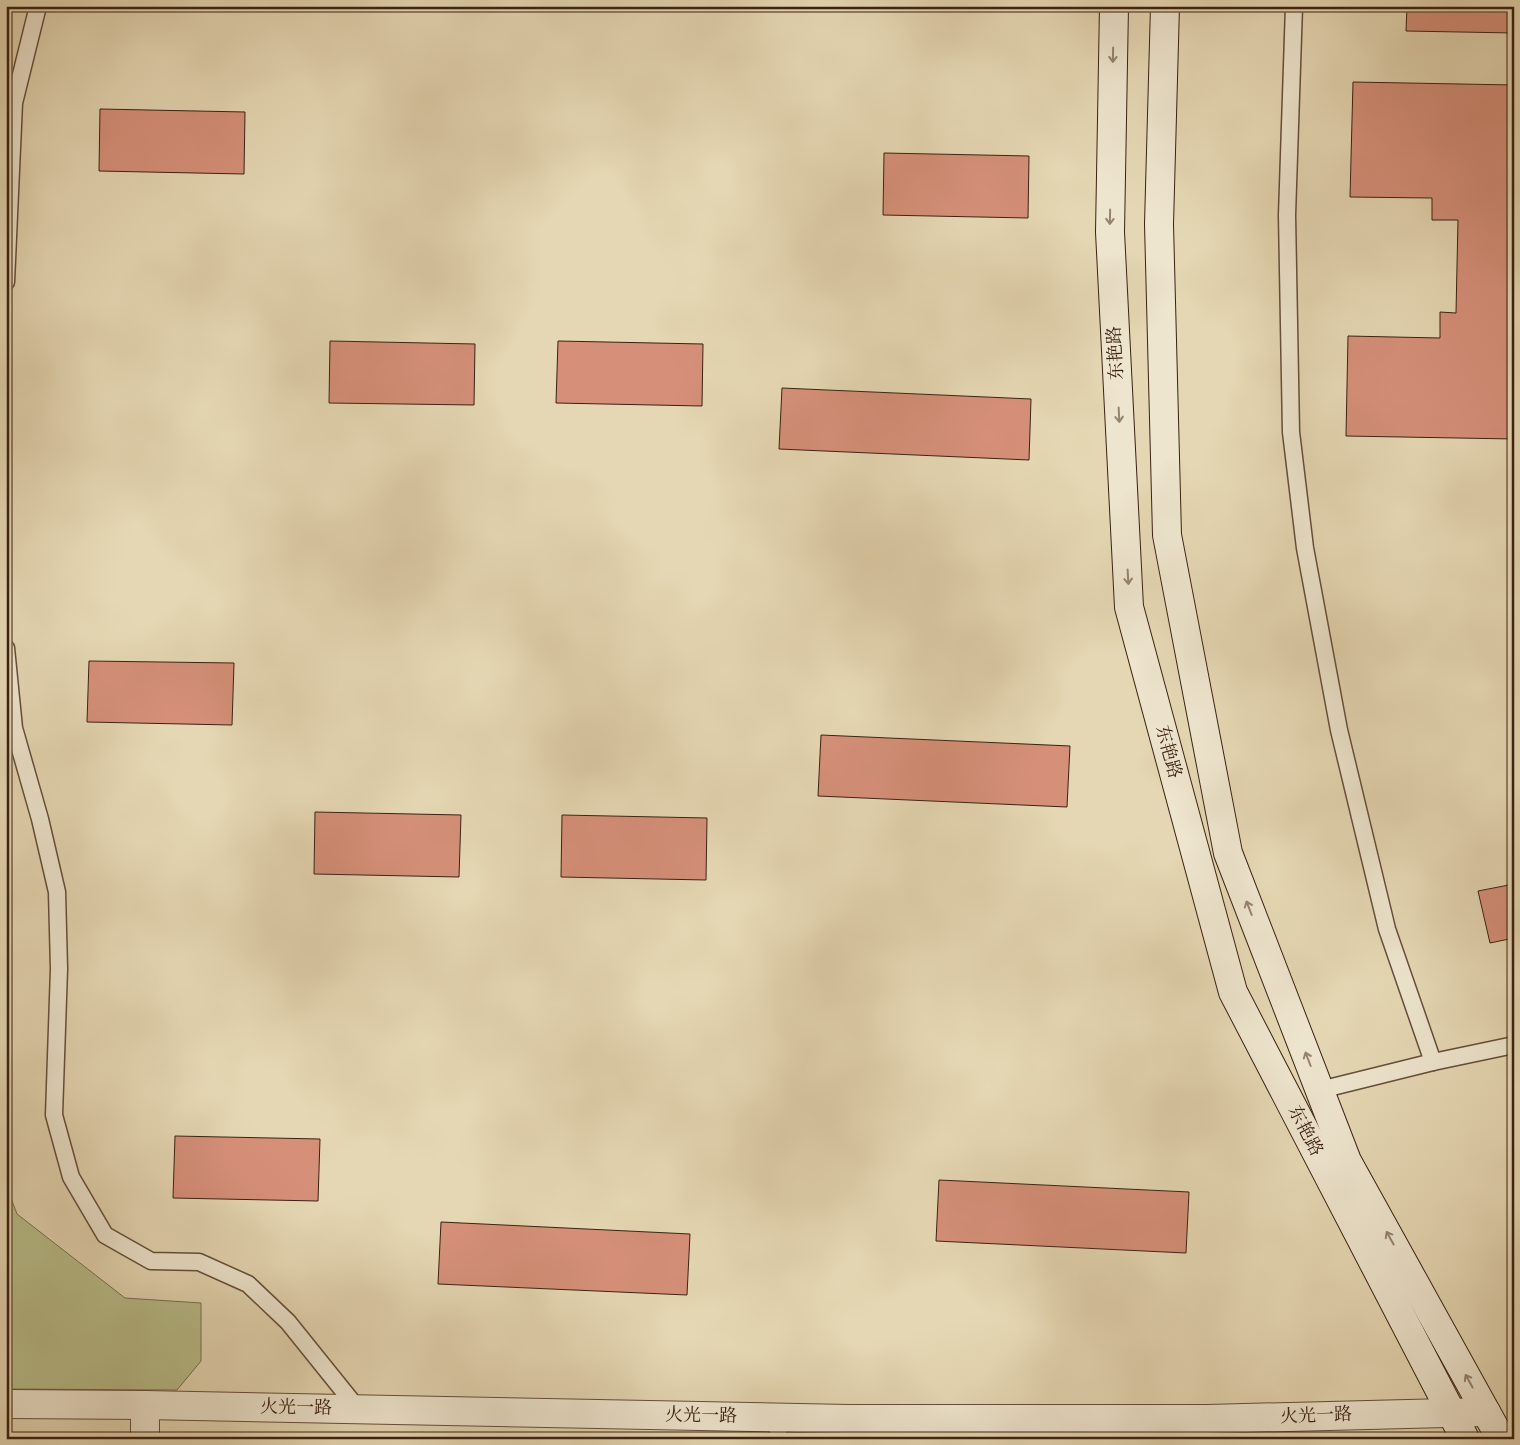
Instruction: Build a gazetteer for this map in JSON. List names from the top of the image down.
{
  "streets": {
    "main road": ["东艳路", "火光一路"]
  },
  "crossings": [
    ["东艳路", "火光一路"]
  ]
}
